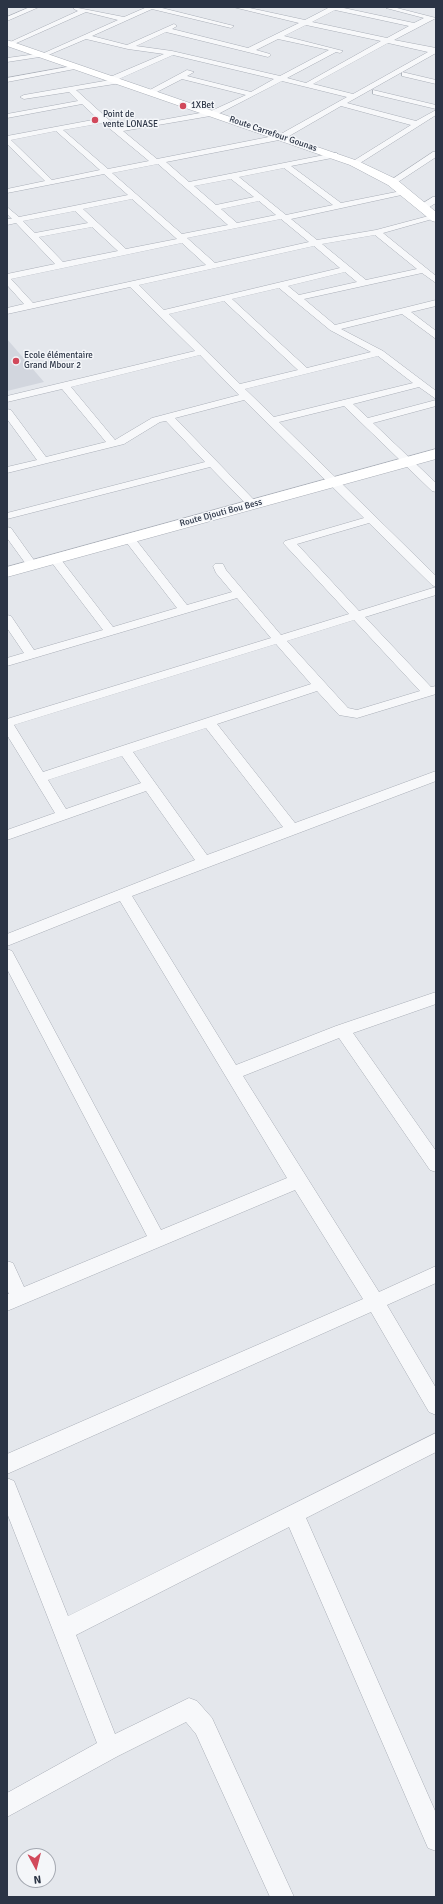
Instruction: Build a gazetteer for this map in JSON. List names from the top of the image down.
{
  "streets": {
    "main road": ["Route Carrefour Gounas", "Route Djouti Bou Bess"]
  },
  "places": ["1XBet", "Point de vente LONASE", "Ecole élémentaire Grand Mbour 2"],
  "north": "bottom"
}
